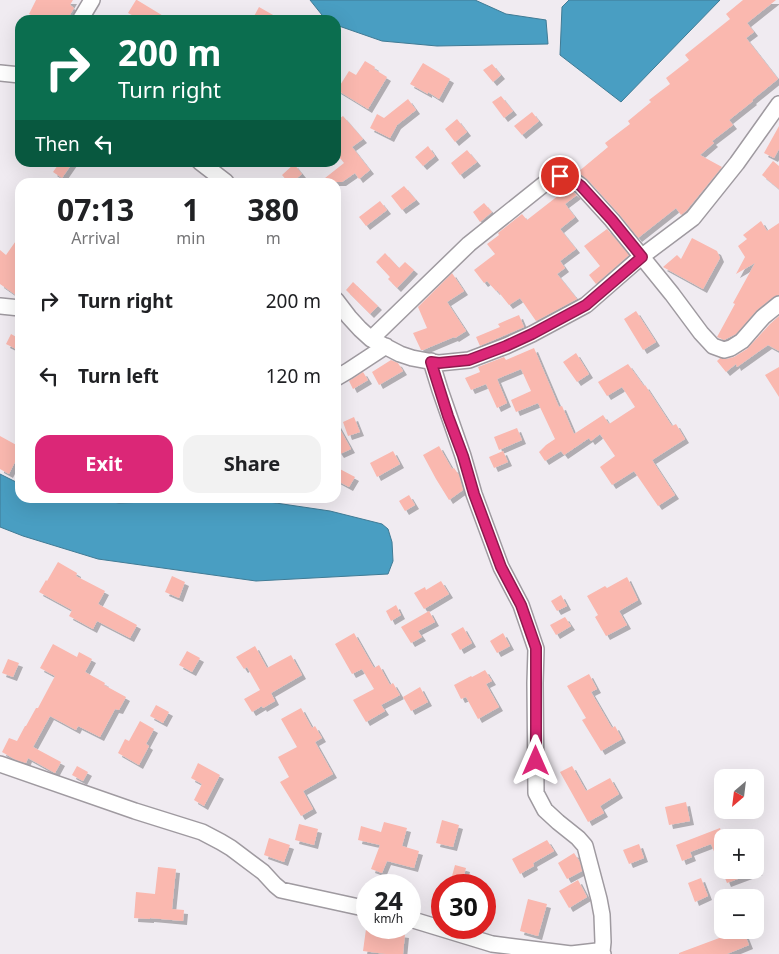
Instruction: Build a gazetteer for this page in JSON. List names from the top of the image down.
{
  "north": "bottom left",
  "page": {
    "turn": ["200 m", "Turn right"],
    "then": "Then",
    "eta": [
      "07:13",
      "Arrival",
      "1",
      "min",
      "380",
      "m"
    ],
    "list": [
      {
        "name": "Turn right",
        "value": "200 m"
      },
      {
        "name": "Turn left",
        "value": "120 m"
      }
    ],
    "buttons": ["Exit", "Share"],
    "map_buttons": ["+", "−"],
    "speed": "24 km/h",
    "limit": "30"
  }
}
